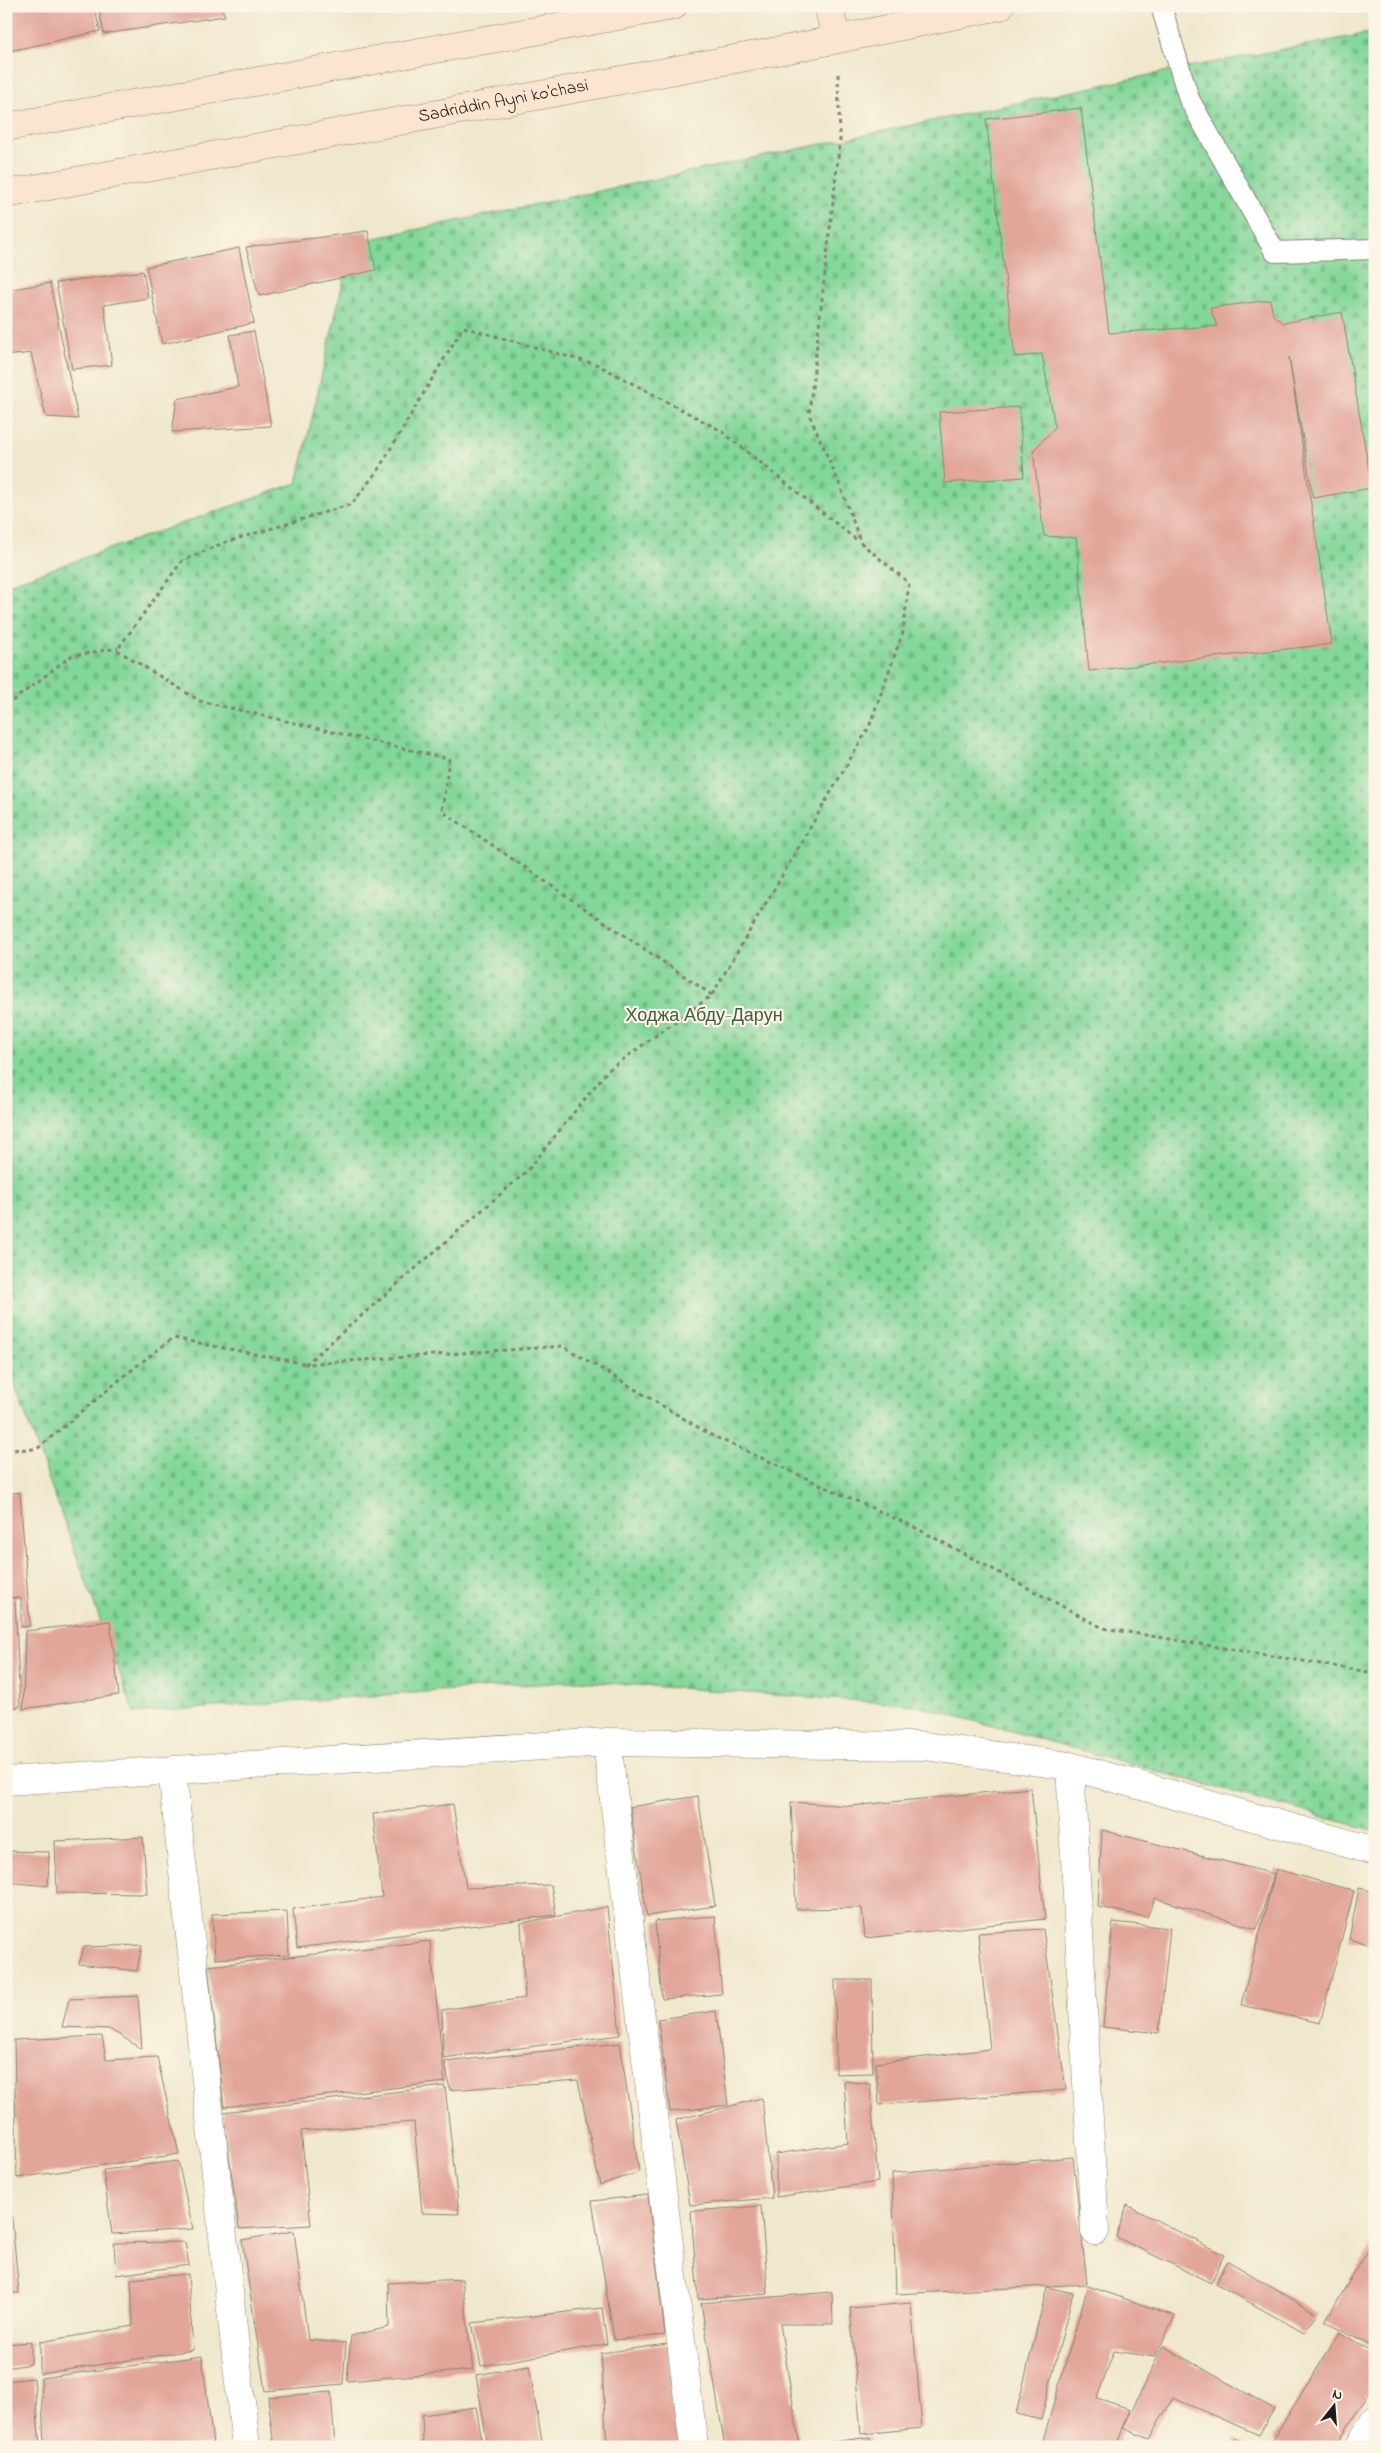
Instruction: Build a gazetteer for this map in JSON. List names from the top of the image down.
{
  "streets": {
    "main road": ["Sadriddin Ayni ko'chasi"]
  },
  "parks": ["Ходжа Абду-Дарун"],
  "north": "top"
}
